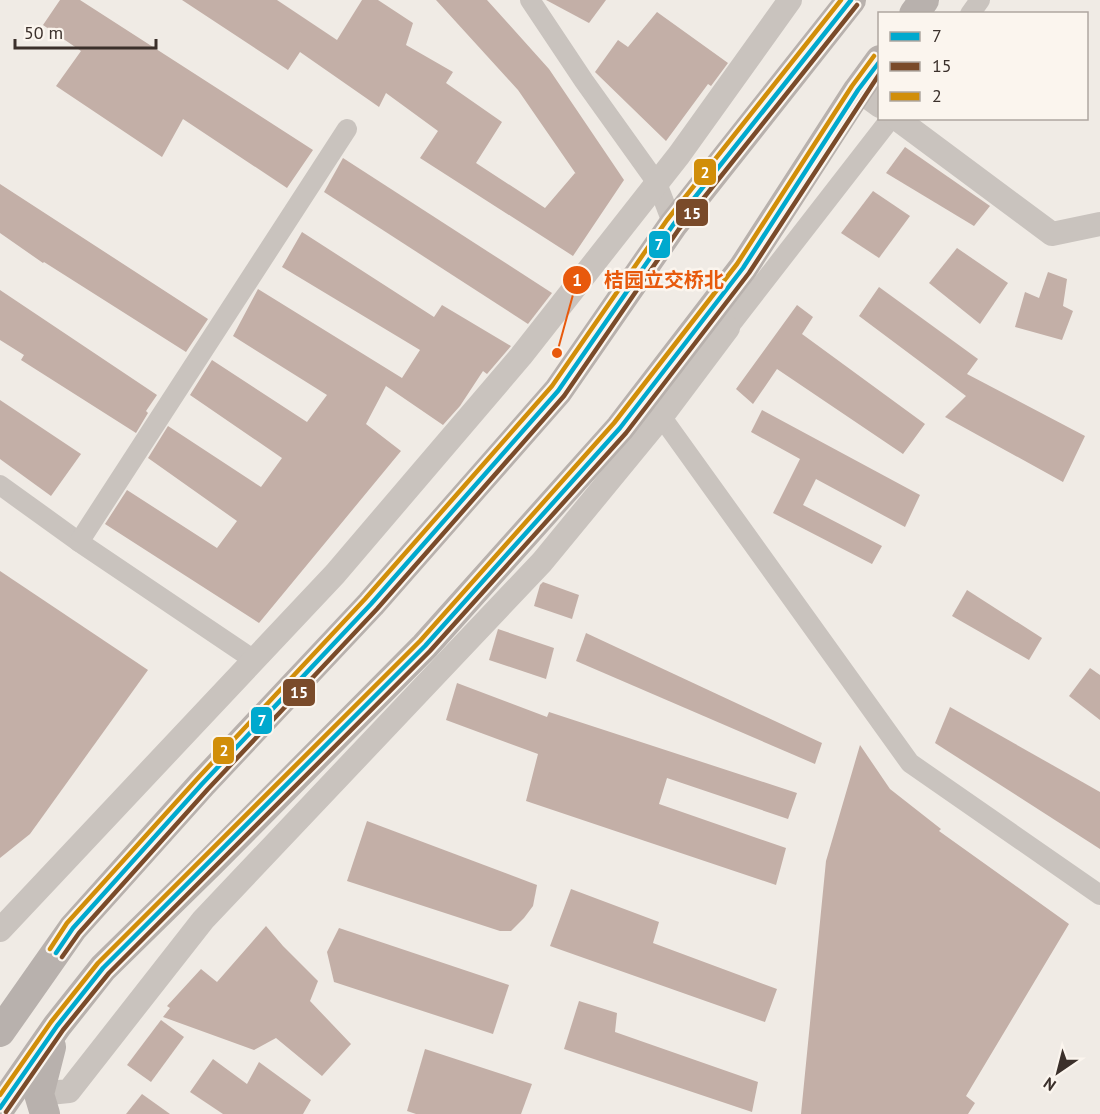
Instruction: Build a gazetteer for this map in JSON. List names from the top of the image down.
{
  "places": ["桔园立交桥北"],
  "lines": ["transit line 7", "transit line 2", "transit line 15"],
  "legend": ["7", "15", "2"],
  "scale_bar": "50 m",
  "north": "bottom left"
}
